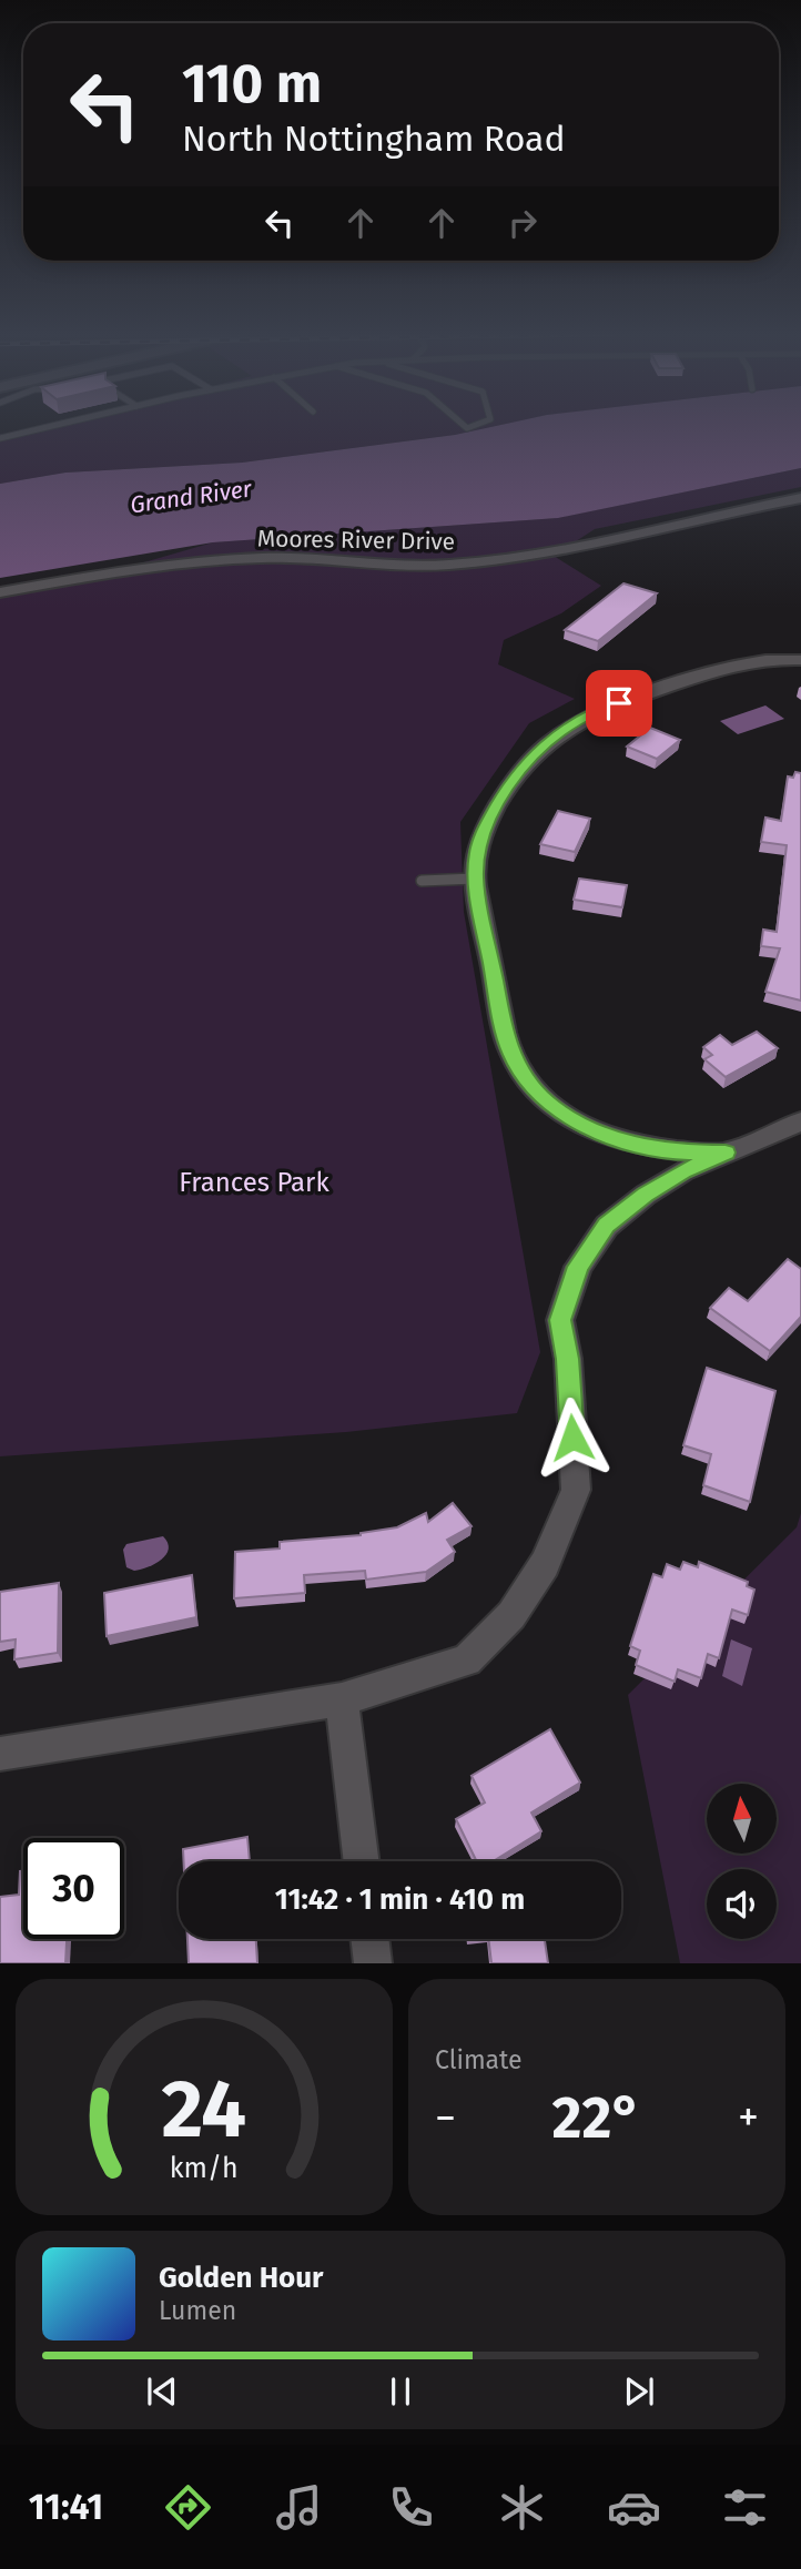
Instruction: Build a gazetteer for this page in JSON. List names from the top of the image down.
{
  "streets": {
    "street": ["Moores River Drive"]
  },
  "water": ["Grand River"],
  "parks": ["Frances Park"],
  "north": "top",
  "page": {
    "turn": ["110 m", "North Nottingham Road"],
    "limit": "30",
    "trip": "11:42 · 1 min · 410 m",
    "tile": "Climate",
    "heat": ["−", "22°", "+"],
    "song": ["Golden Hour", "Lumen"],
    "tabs": "11:41",
    "gauge": ["24", "km/h"]
  }
}
